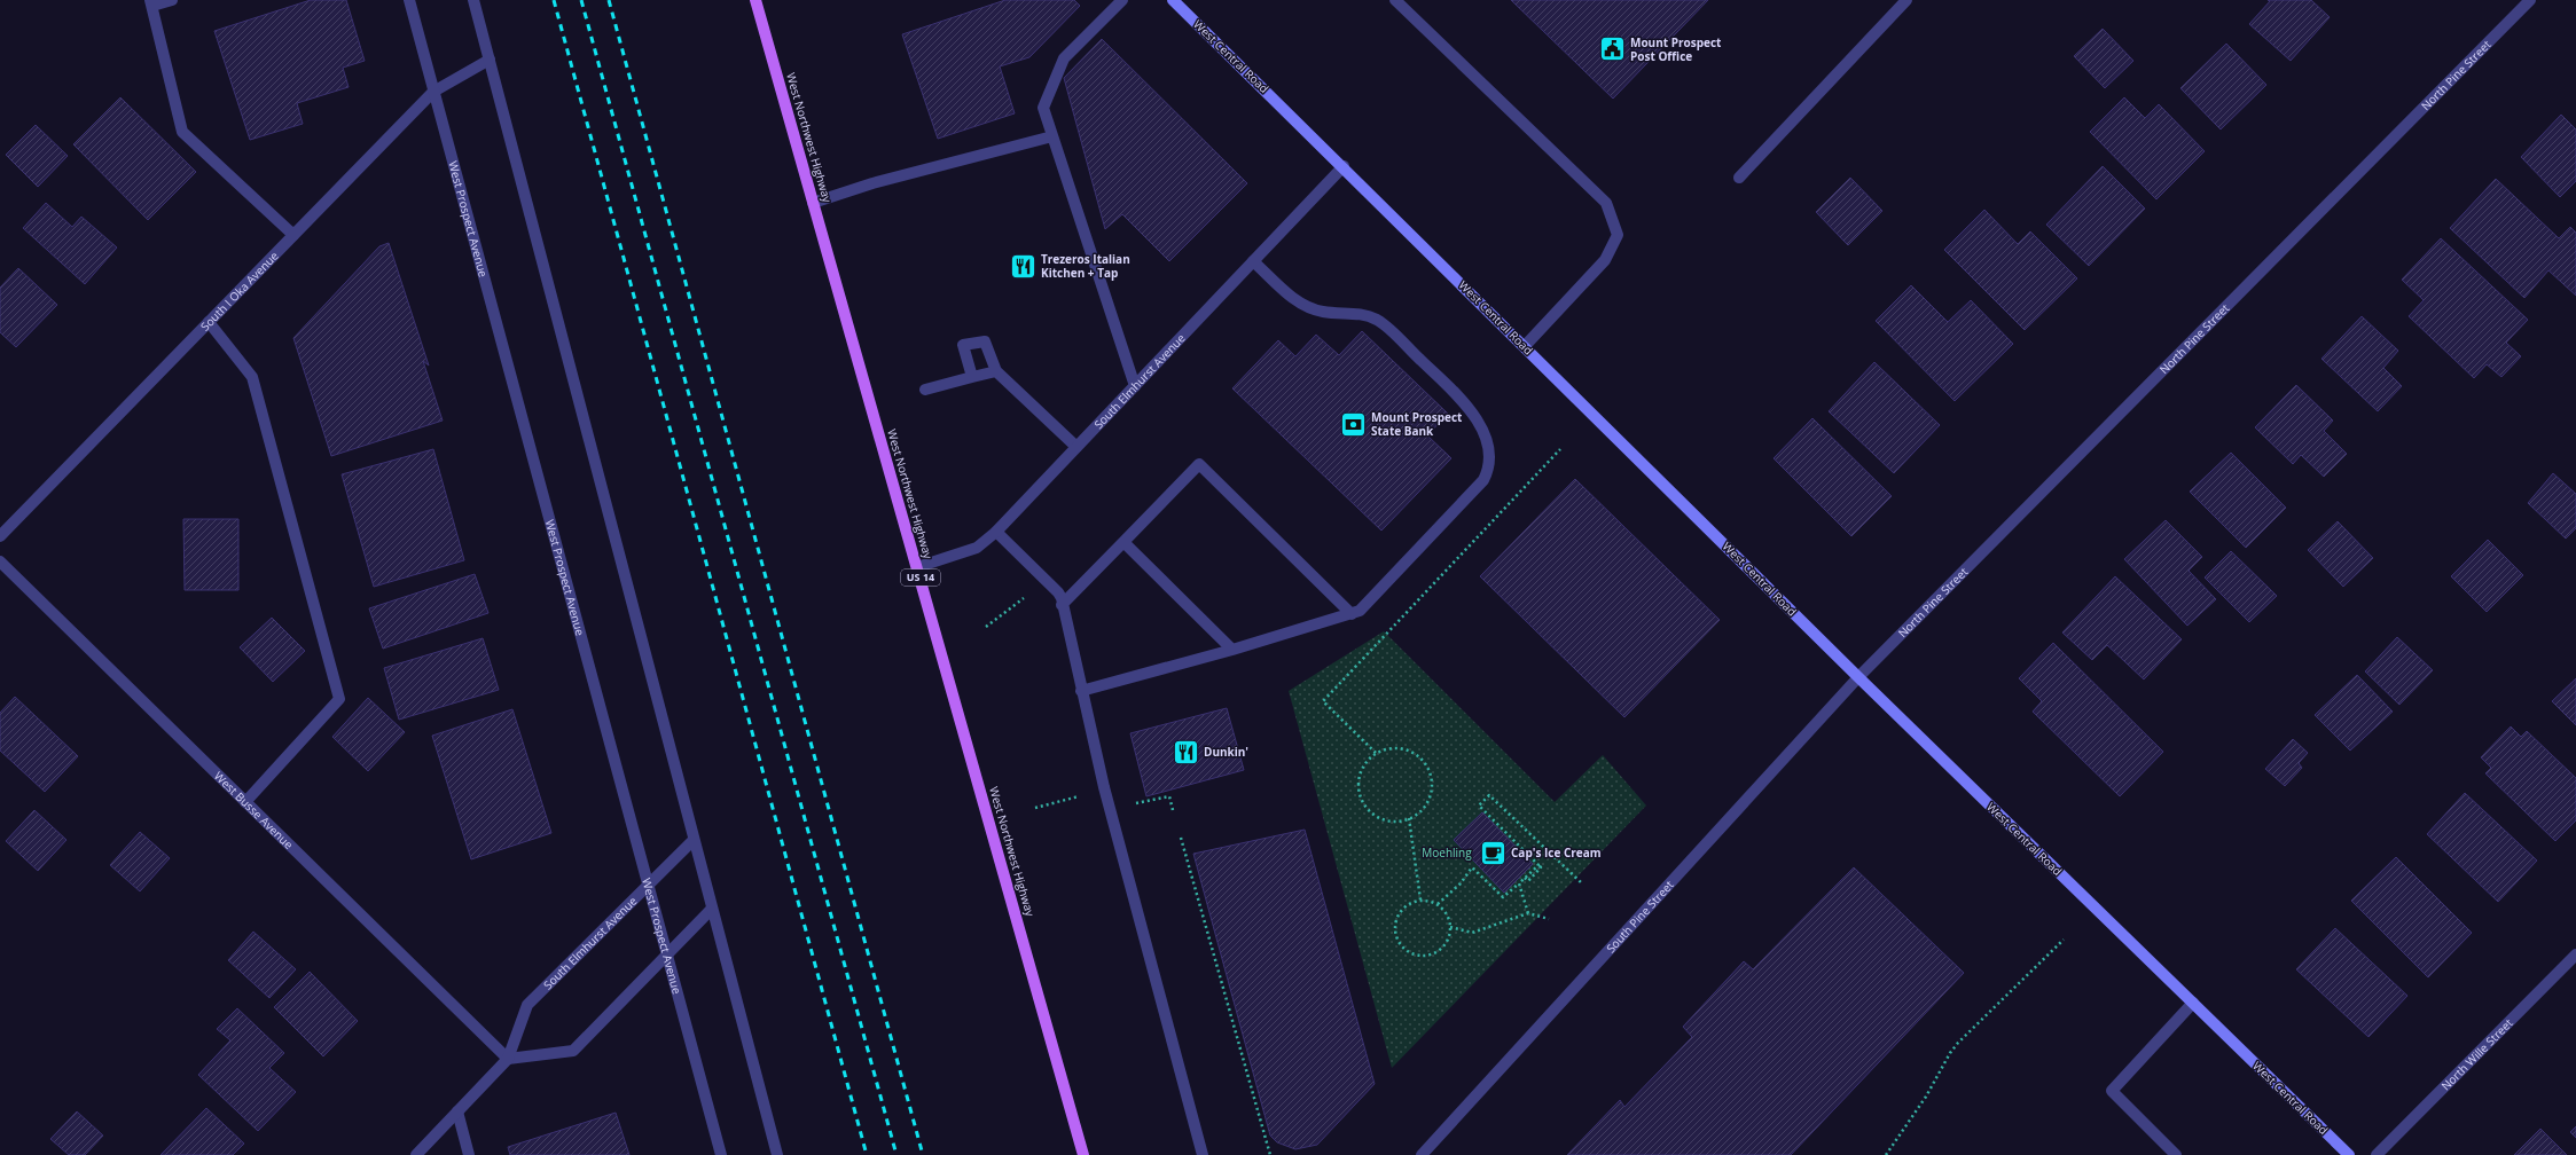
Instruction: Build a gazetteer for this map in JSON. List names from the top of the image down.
{
  "streets": {
    "main road": ["West Central Road", "West Northwest Highway", "US 14"],
    "street": [
      "North Pine Street",
      "West Prospect Avenue",
      "South I Oka Avenue",
      "South Elmhurst Avenue",
      "West Busse Avenue",
      "South Pine Street",
      "North Wille Street"
    ]
  },
  "crossings": [
    ["West Central Road", "North Pine Street"],
    ["West Central Road", "South Elmhurst Avenue"],
    ["West Central Road", "South Pine Street"],
    ["North Pine Street", "South Pine Street"],
    ["West Northwest Highway", "South Elmhurst Avenue"],
    ["West Prospect Avenue", "South I Oka Avenue"],
    ["West Prospect Avenue", "South Elmhurst Avenue"],
    ["South Elmhurst Avenue", "West Busse Avenue"]
  ],
  "parks": ["Moehling"],
  "places": {
    "public building": ["Mount Prospect Post Office"],
    "restaurant": ["Trezeros Italian Kitchen + Tap", "Dunkin'"],
    "bank": ["Mount Prospect State Bank"],
    "cafe": ["Cap's Ice Cream"]
  }
}
